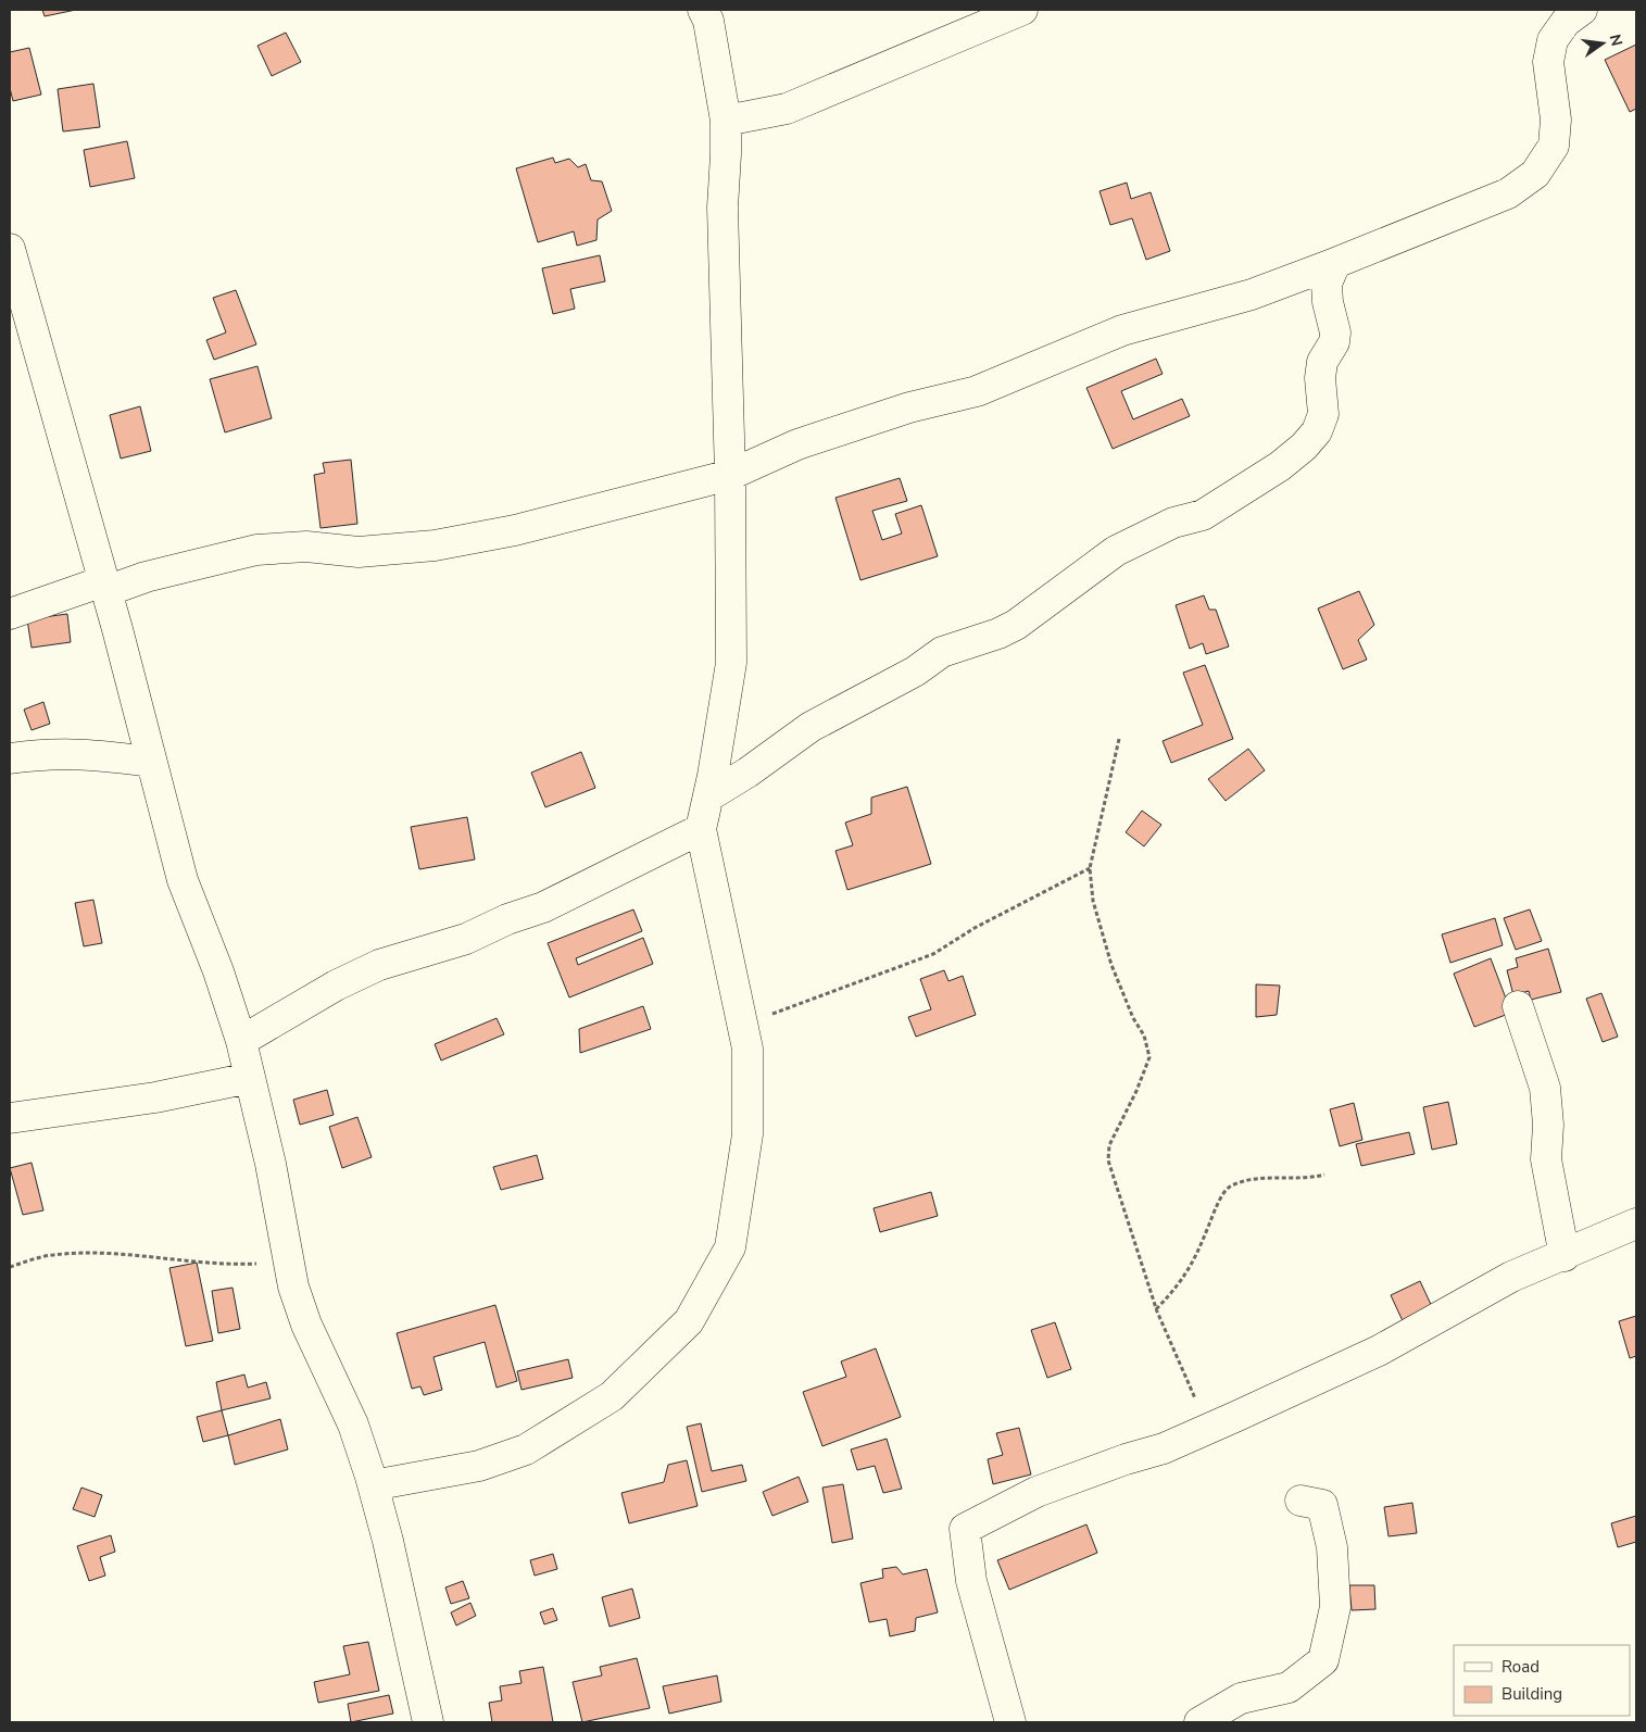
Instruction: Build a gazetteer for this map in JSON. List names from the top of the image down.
{
  "legend": ["Road", "Building"],
  "north": "right"
}
